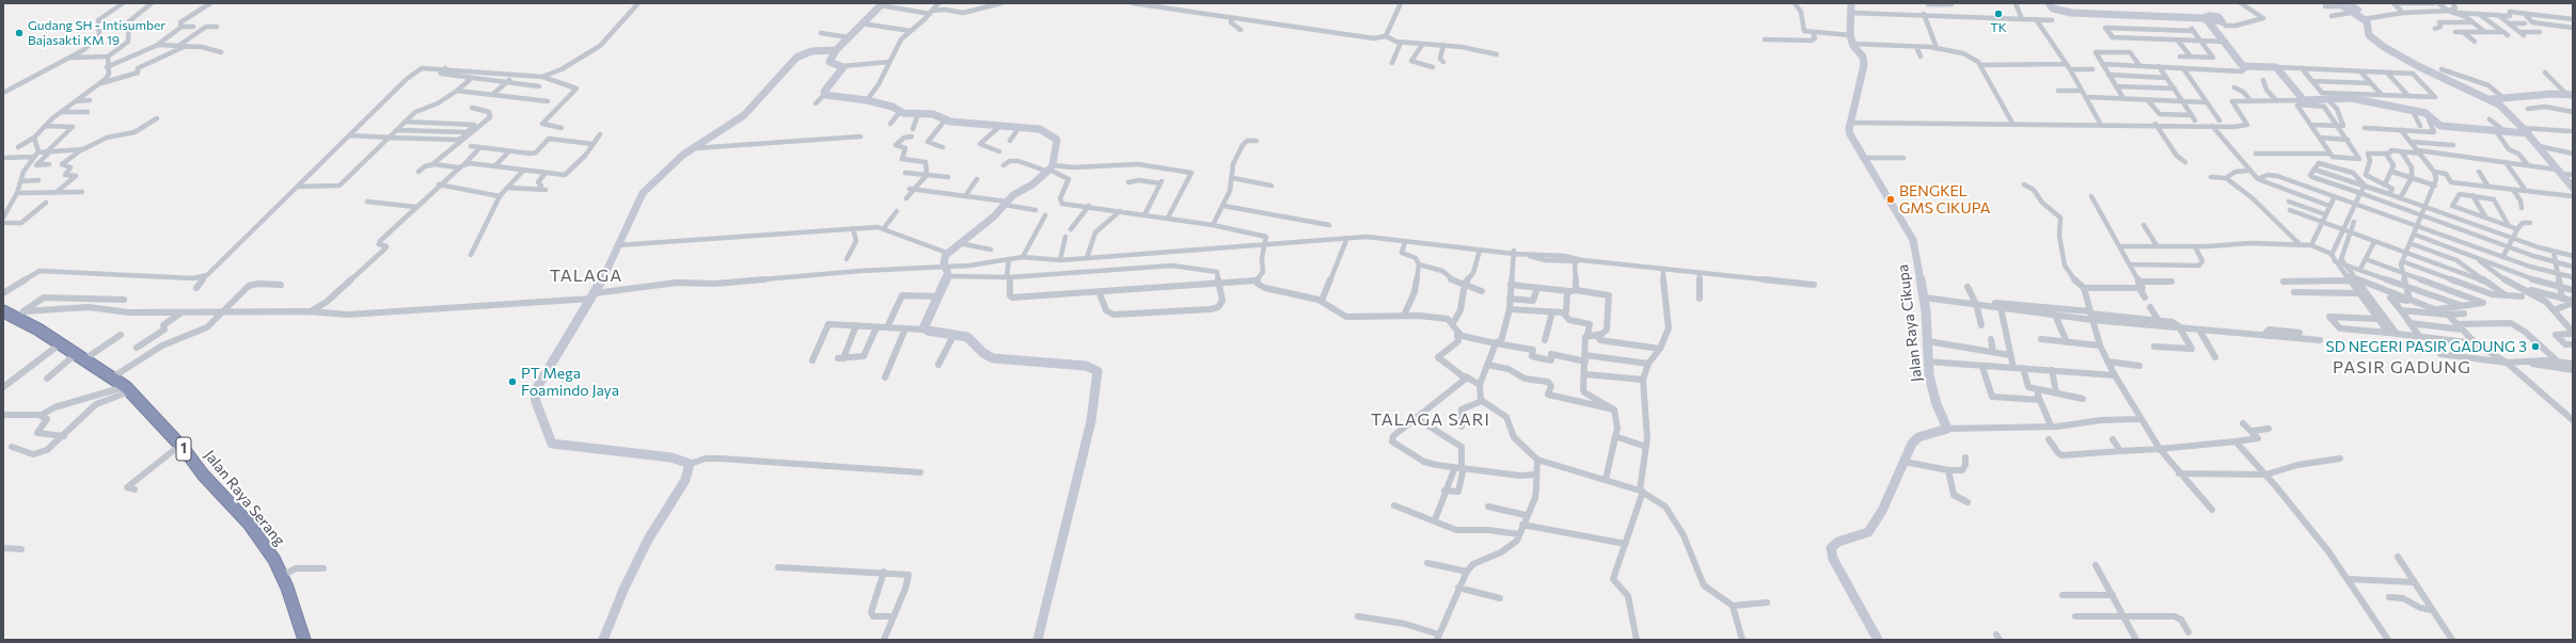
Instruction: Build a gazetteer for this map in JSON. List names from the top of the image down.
{
  "streets": {
    "highway": ["1", "Jalan Raya Serang"],
    "street": ["Jalan Raya Cikupa"]
  },
  "districts": ["TALAGA", "PASIR GADUNG", "TALAGA SARI"],
  "places": [
    "TK",
    "Gudang SH - Intisumber Bajasakti KM 19",
    "BENGKEL GMS CIKUPA",
    "SD NEGERI PASIR GADUNG 3",
    "PT Mega Foamindo Jaya"
  ]
}
